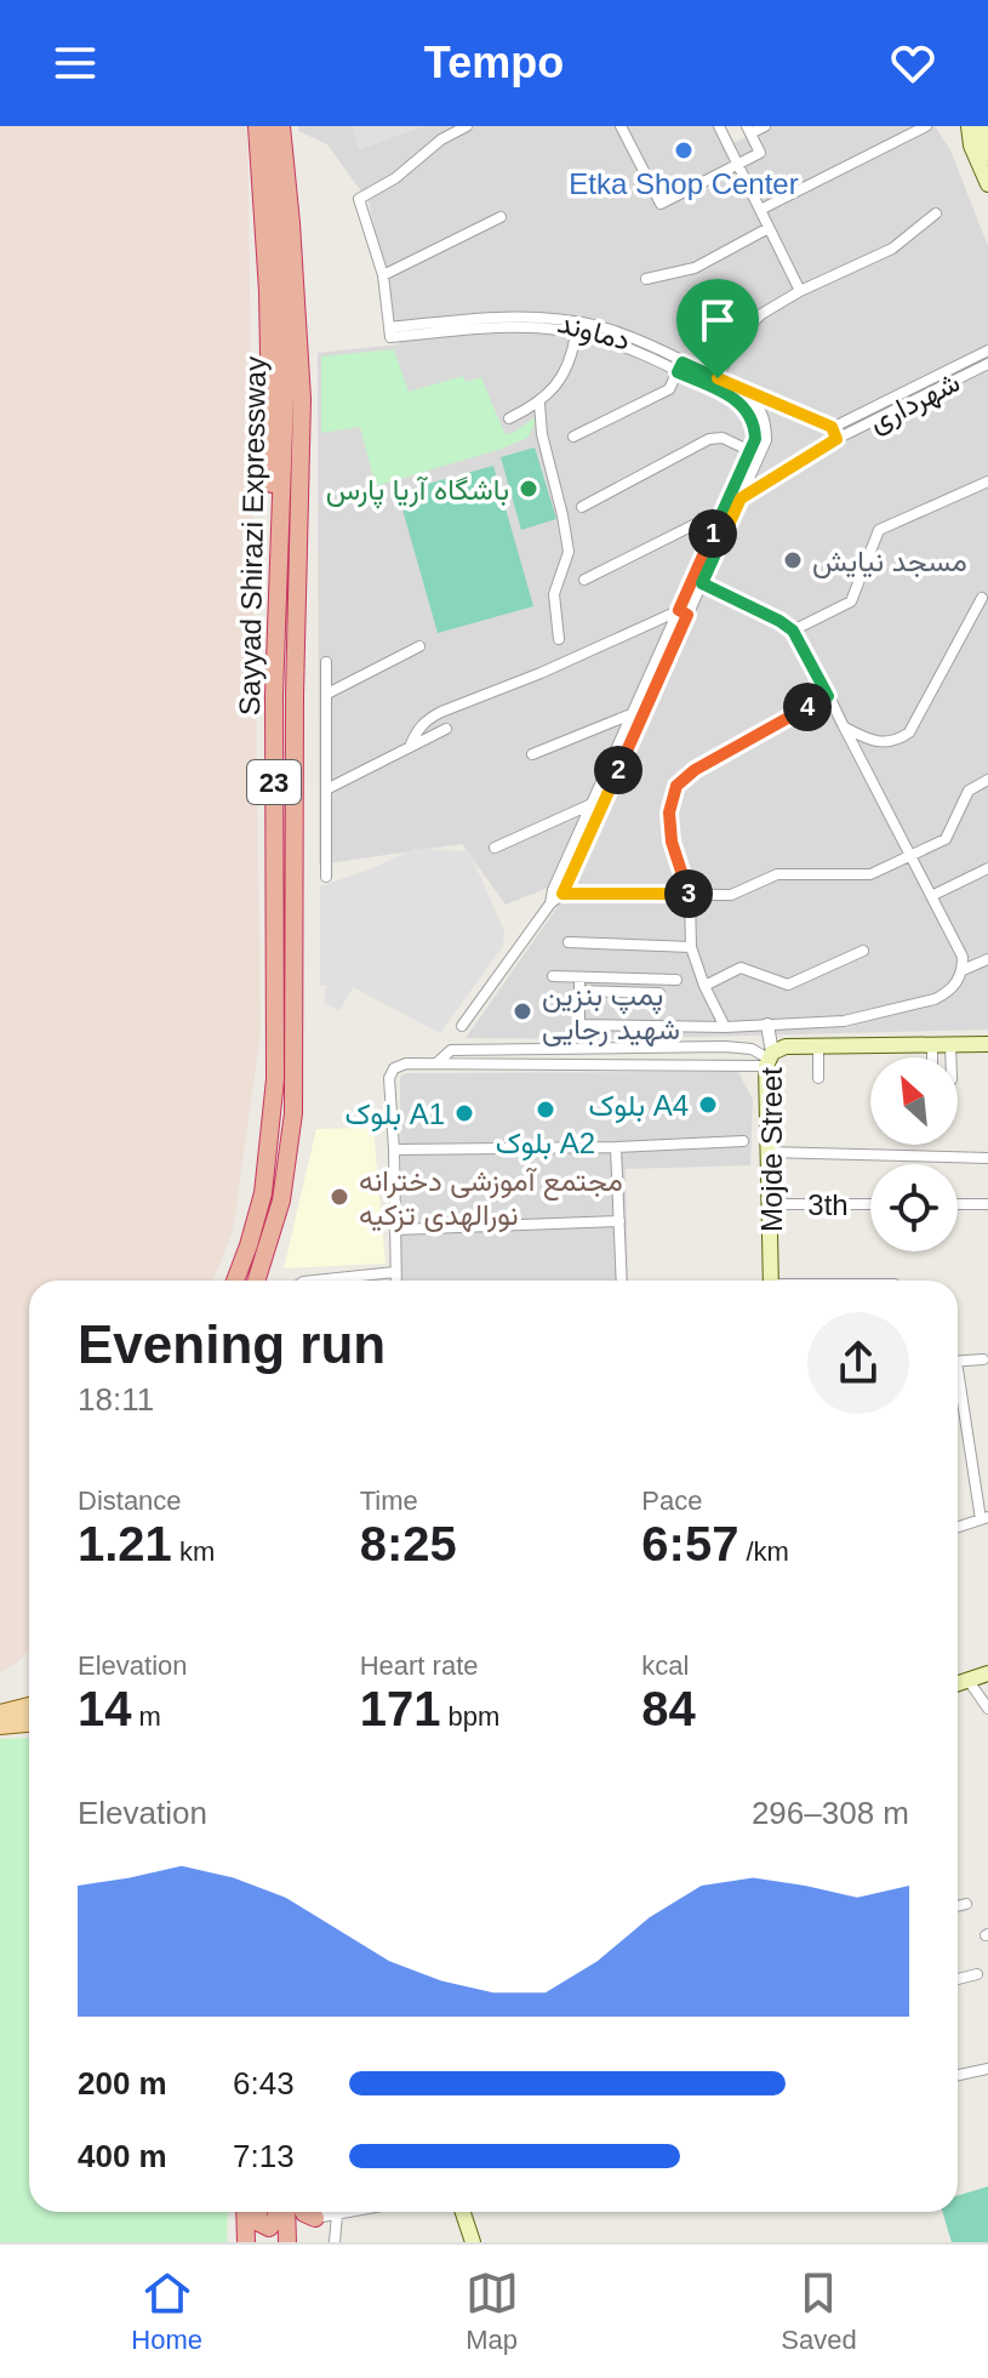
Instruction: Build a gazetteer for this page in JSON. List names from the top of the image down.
{
  "streets": {
    "highway": ["Sayyad Shirazi Expressway", "23"],
    "main road": ["Mojde Street"],
    "street": ["دماوند", "شهرداری", "3th"]
  },
  "crossings": [
    ["دماوند", "شهرداری"],
    ["Mojde Street", "3th"]
  ],
  "places": [
    "Etka Shop Center",
    "باشگاه آریا پارس",
    "مسجد نیایش",
    "پمپ بنزین شهید رجایی",
    "بلوک A4",
    "بلوک A2",
    "بلوک A1",
    "مجتمع آموزشی دخترانه نورالهدی تزکیه"
  ],
  "north": "top left",
  "page": {
    "header": "Tempo",
    "pins": [
      "1",
      "4",
      "2",
      "3"
    ],
    "heading": ["Evening run", "18:11"],
    "stats": [
      ["Distance", "1.21 km"],
      ["Time", "8:25"],
      ["Pace", "6:57 /km"],
      ["Elevation", "14 m"],
      ["Heart rate", "171 bpm"],
      ["kcal", "84"]
    ],
    "chart": ["Elevation", "296–308 m"],
    "list": [
      {
        "name": "200 m",
        "note": "6:43"
      },
      {
        "name": "400 m",
        "note": "7:13"
      }
    ],
    "tabs": ["Home", "Map", "Saved"]
  }
}
